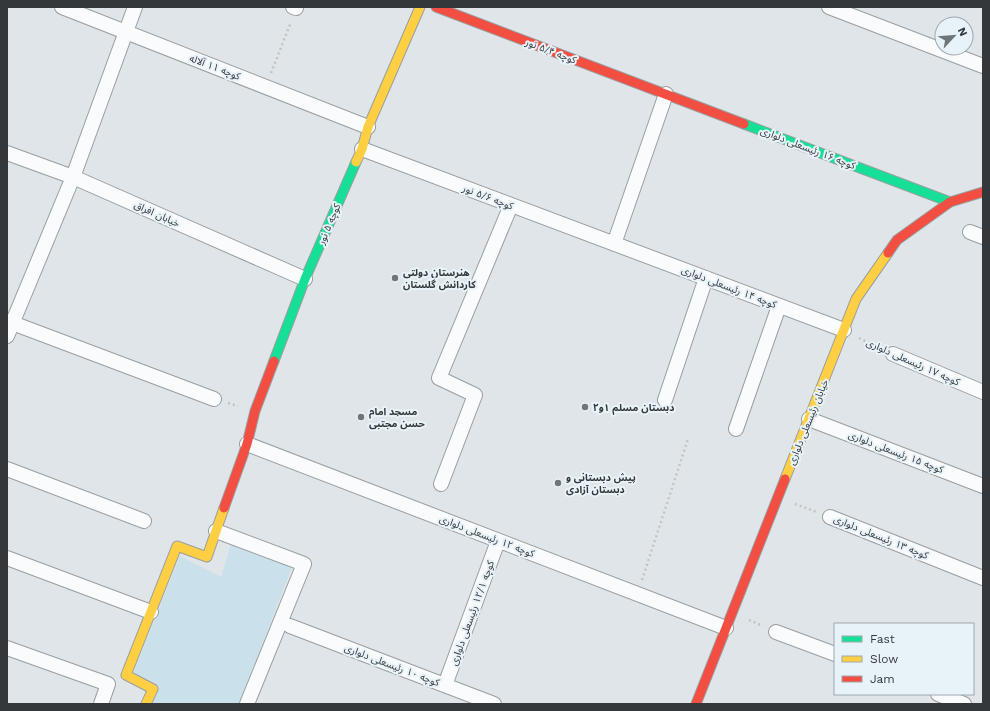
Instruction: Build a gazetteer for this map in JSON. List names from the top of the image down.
{
  "streets": {
    "street": [
      "کوچه ۵/۴ نور",
      "کوچه ۱۱ آلاله",
      "کوچه ۱۶ رئیسعلی دلواری",
      "کوچه ۵/۶ نور",
      "خیابان افراق",
      "کوچه ۵ نور",
      "کوچه ۱۴ رئیسعلی دلواری",
      "کوچه ۱۷ رئیسعلی دلواری",
      "خیابان رئیسعلی دلواری",
      "کوچه ۱۵ رئیسعلی دلواری",
      "کوچه ۱۲ رئیسعلی دلواری",
      "کوچه ۱۳ رئیسعلی دلواری",
      "کوچه ۱۲/۱ رئیسعلی دلواری",
      "کوچه ۱۰ رئیسعلی دلواری"
    ]
  },
  "crossings": [
    ["کوچه ۵/۴ نور", "کوچه ۱۶ رئیسعلی دلواری"],
    ["کوچه ۱۱ آلاله", "کوچه ۵ نور"],
    ["کوچه ۱۶ رئیسعلی دلواری", "خیابان رئیسعلی دلواری"],
    ["کوچه ۵/۶ نور", "کوچه ۵ نور"],
    ["کوچه ۵/۶ نور", "کوچه ۱۴ رئیسعلی دلواری"],
    ["خیابان افراق", "کوچه ۵ نور"],
    ["کوچه ۵ نور", "کوچه ۱۲ رئیسعلی دلواری"],
    ["کوچه ۱۴ رئیسعلی دلواری", "کوچه ۱۷ رئیسعلی دلواری"],
    ["کوچه ۱۴ رئیسعلی دلواری", "خیابان رئیسعلی دلواری"],
    ["کوچه ۱۷ رئیسعلی دلواری", "خیابان رئیسعلی دلواری"],
    ["خیابان رئیسعلی دلواری", "کوچه ۱۵ رئیسعلی دلواری"],
    ["خیابان رئیسعلی دلواری", "کوچه ۱۲ رئیسعلی دلواری"],
    ["خیابان رئیسعلی دلواری", "کوچه ۱۳ رئیسعلی دلواری"],
    ["کوچه ۱۲ رئیسعلی دلواری", "کوچه ۱۲/۱ رئیسعلی دلواری"],
    ["کوچه ۱۲/۱ رئیسعلی دلواری", "کوچه ۱۰ رئیسعلی دلواری"]
  ],
  "places": [
    "هنرستان دولتی کاردانش گلستان",
    "دبستان مسلم ۱و۲",
    "مسجد امام حسن مجتبی",
    "پیش دبستانی و دبستان آزادی"
  ],
  "legend": ["Fast", "Slow", "Jam"],
  "north": "top right"
}
